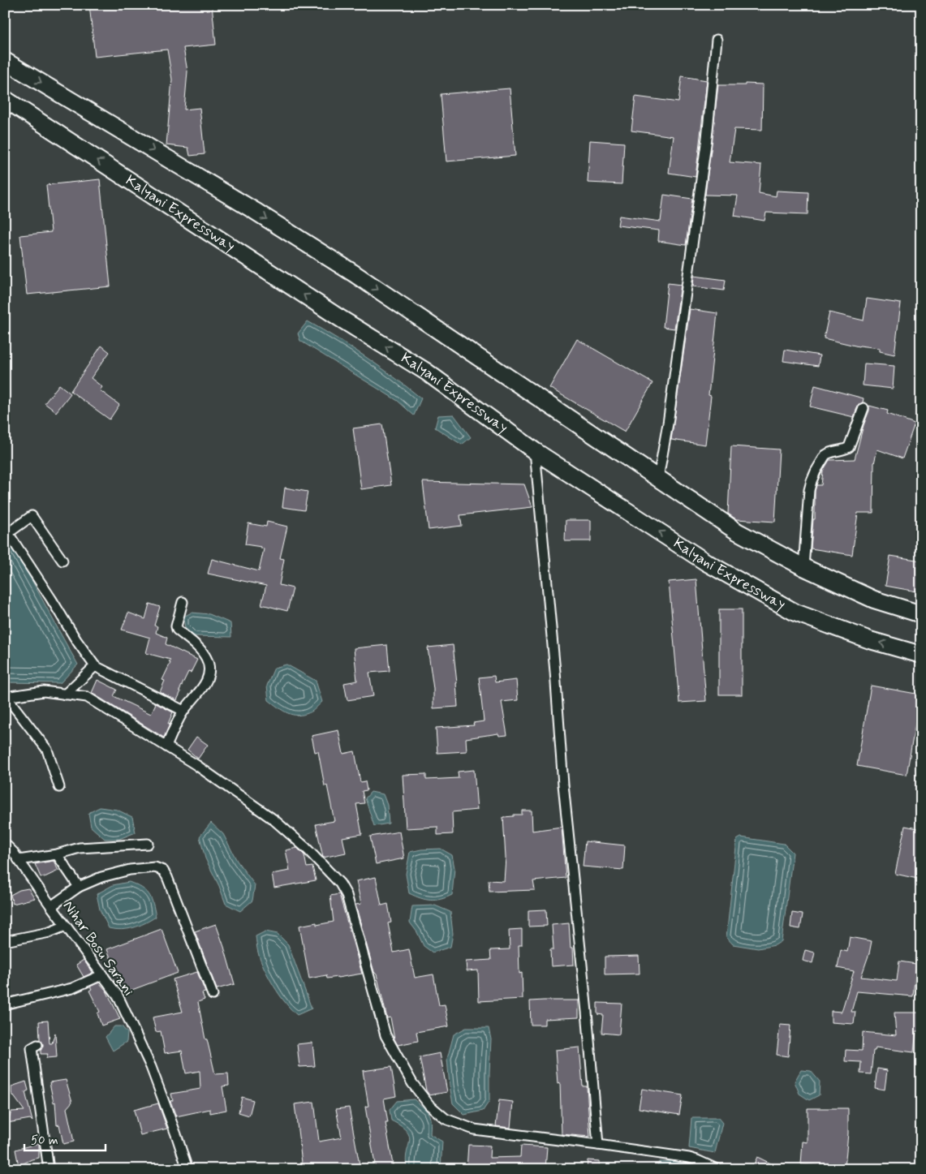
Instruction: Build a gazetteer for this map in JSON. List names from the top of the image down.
{
  "streets": {
    "highway": ["Kalyani Expressway"],
    "street": ["Nihar Bosu Sarani"]
  },
  "scale_bar": "50 m"
}
